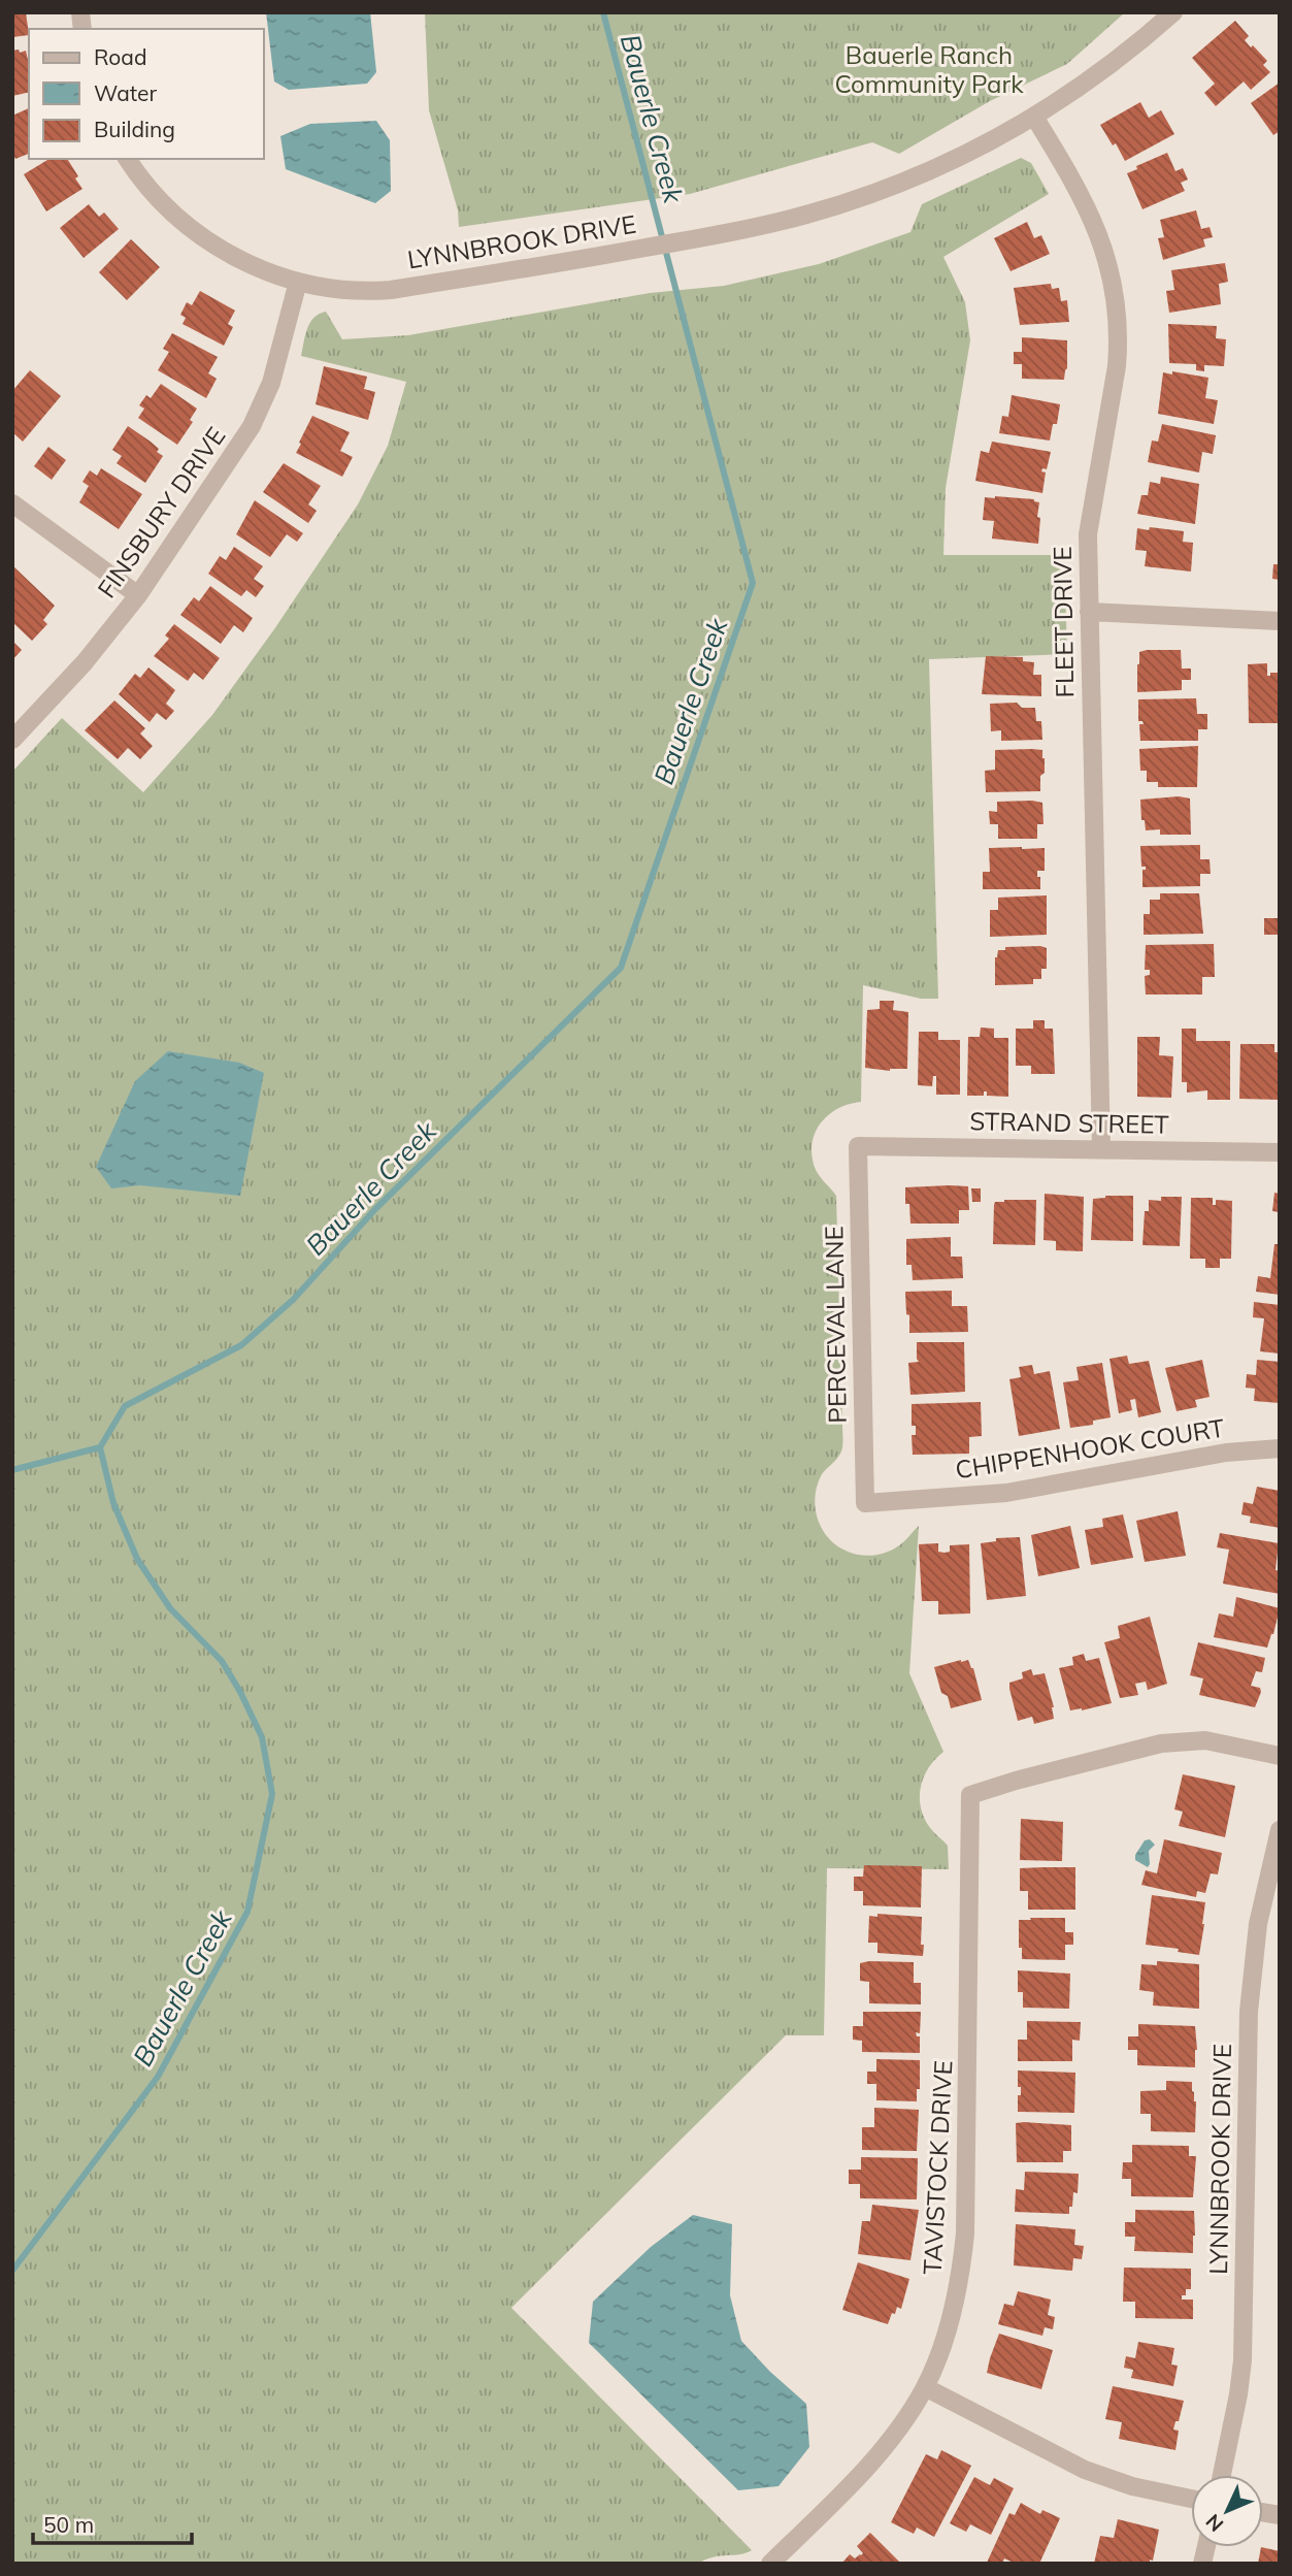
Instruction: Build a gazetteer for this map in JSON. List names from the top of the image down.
{
  "streets": {
    "street": [
      "LYNNBROOK DRIVE",
      "FINSBURY DRIVE",
      "FLEET DRIVE",
      "STRAND STREET",
      "PERCEVAL LANE",
      "CHIPPENHOOK COURT",
      "TAVISTOCK DRIVE"
    ]
  },
  "crossings": [
    ["LYNNBROOK DRIVE", "FINSBURY DRIVE"],
    ["LYNNBROOK DRIVE", "FLEET DRIVE"],
    ["FLEET DRIVE", "STRAND STREET"],
    ["STRAND STREET", "PERCEVAL LANE"],
    ["PERCEVAL LANE", "CHIPPENHOOK COURT"]
  ],
  "water": ["Bauerle Creek"],
  "parks": ["Bauerle Ranch Community Park"],
  "legend": ["Road", "Water", "Building"],
  "scale_bar": "50 m",
  "north": "bottom left"
}
